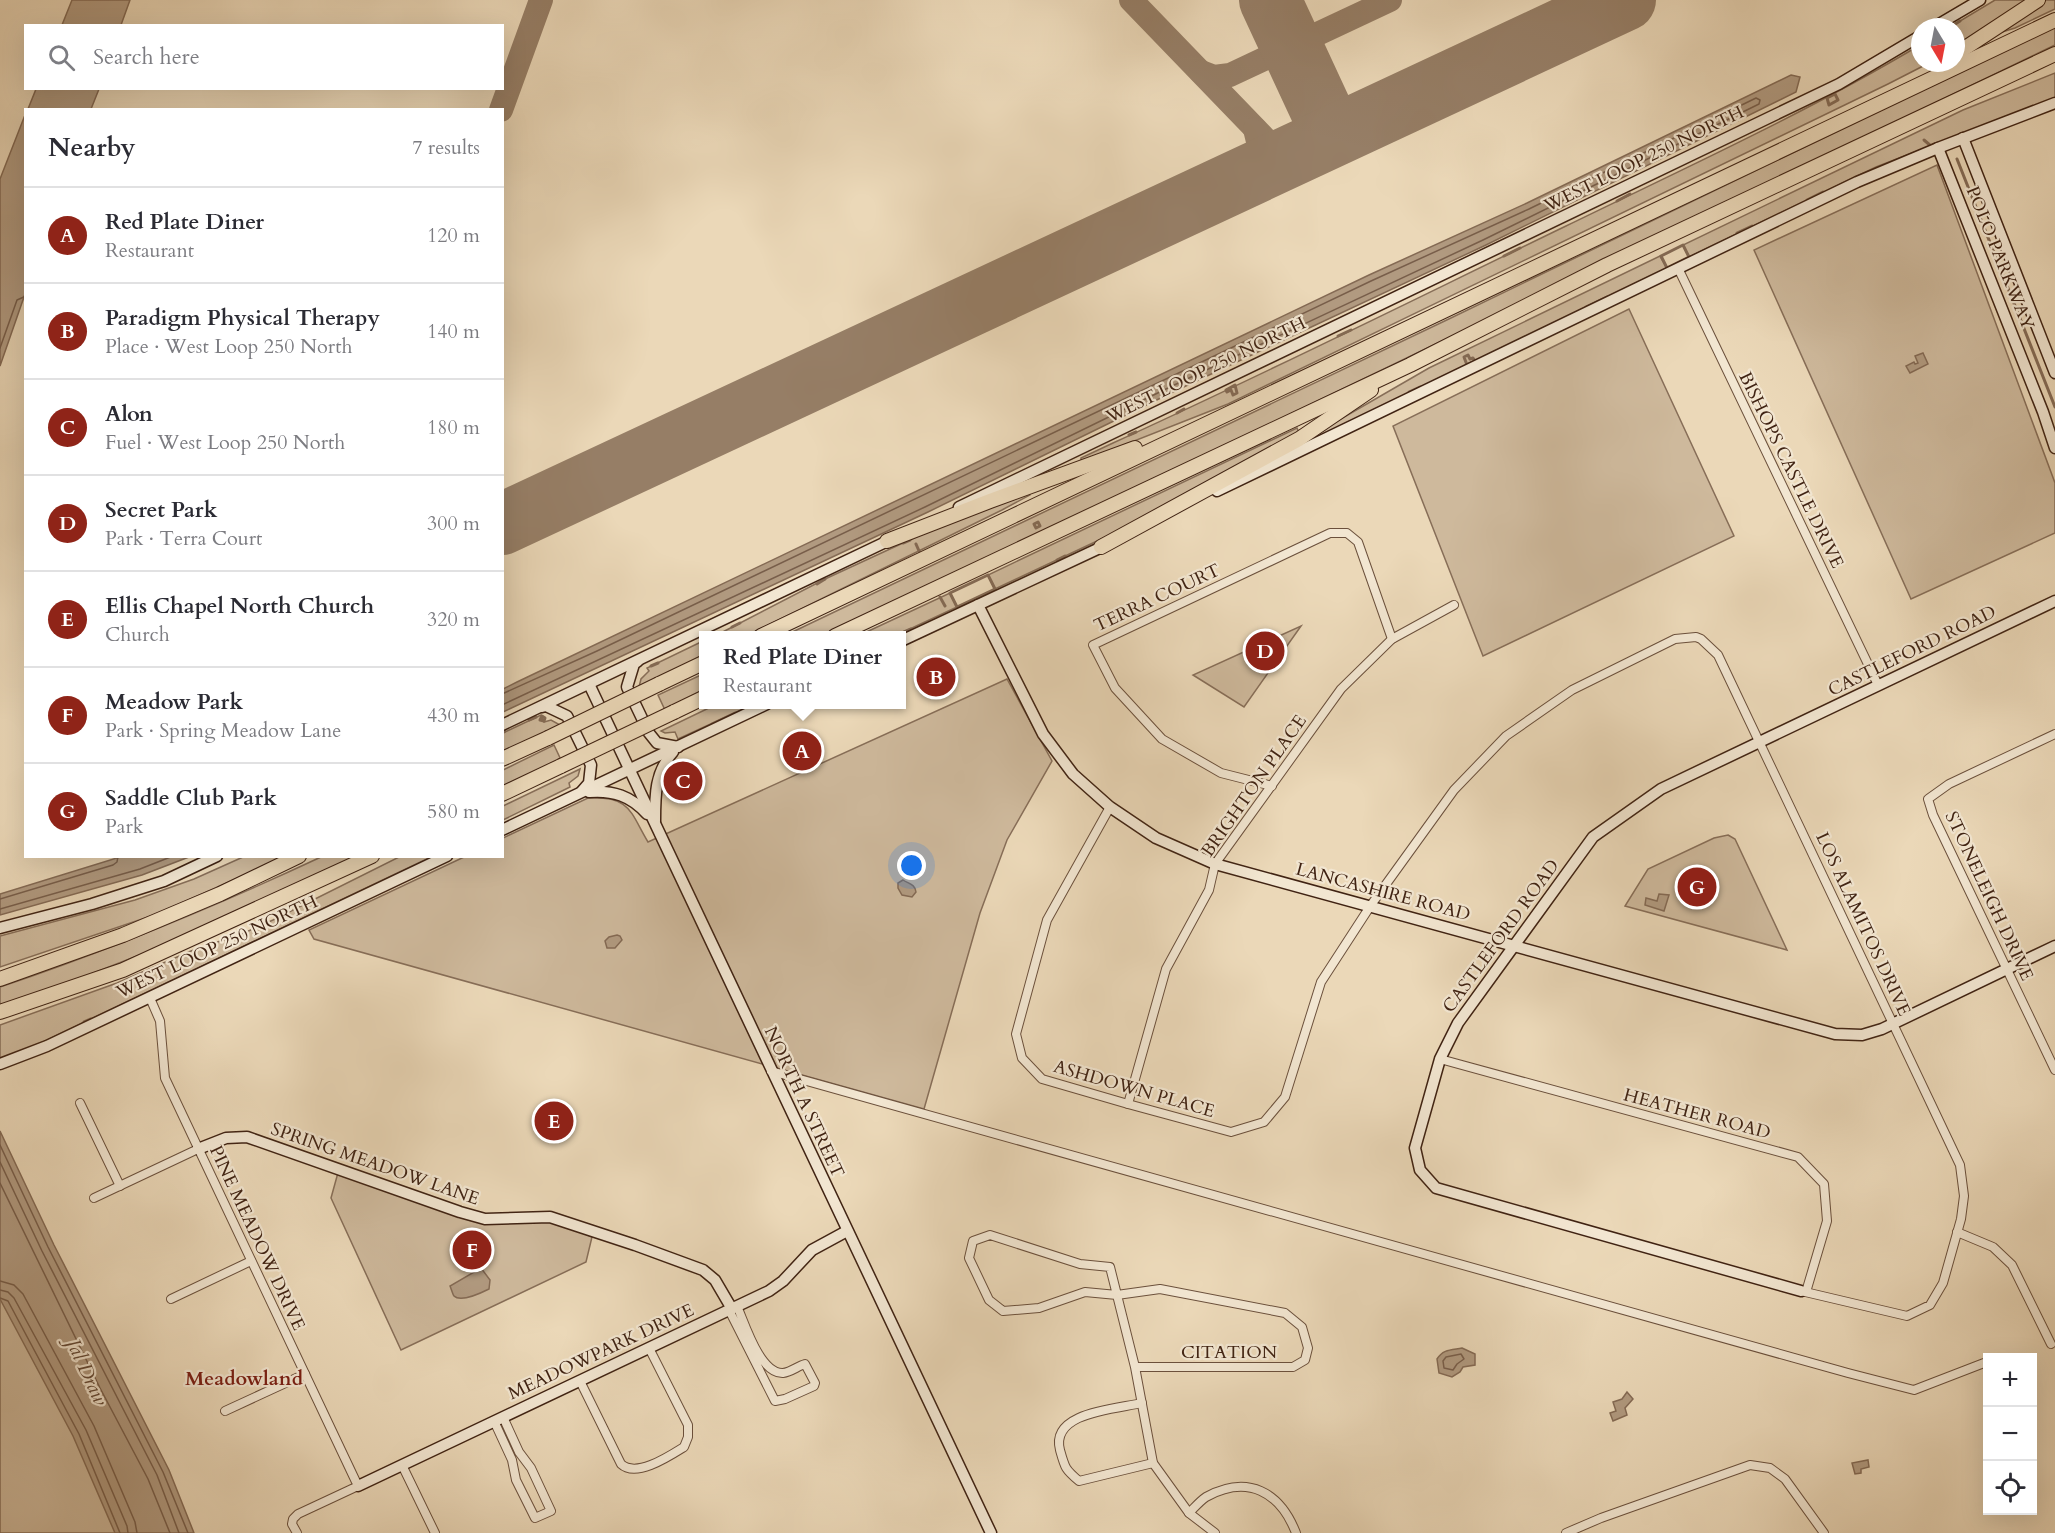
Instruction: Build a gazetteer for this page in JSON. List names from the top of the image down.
{
  "streets": {
    "main road": [
      "WEST LOOP 250 NORTH",
      "POLO PARKWAY",
      "CASTLEFORD ROAD",
      "LANCASHIRE ROAD",
      "NORTH A STREET",
      "SPRING MEADOW LANE",
      "MEADOWPARK DRIVE"
    ],
    "street": [
      "BISHOPS CASTLE DRIVE",
      "TERRA COURT",
      "BRIGHTON PLACE",
      "STONELEIGH DRIVE",
      "LOS ALAMITOS DRIVE",
      "ASHDOWN PLACE",
      "HEATHER ROAD",
      "PINE MEADOW DRIVE",
      "CITATION"
    ]
  },
  "crossings": [
    ["WEST LOOP 250 NORTH", "NORTH A STREET"],
    ["WEST LOOP 250 NORTH", "PINE MEADOW DRIVE"],
    ["BISHOPS CASTLE DRIVE", "CASTLEFORD ROAD"],
    ["TERRA COURT", "BRIGHTON PLACE"],
    ["CASTLEFORD ROAD", "LANCASHIRE ROAD"],
    ["CASTLEFORD ROAD", "LOS ALAMITOS DRIVE"],
    ["CASTLEFORD ROAD", "HEATHER ROAD"],
    ["BRIGHTON PLACE", "LANCASHIRE ROAD"],
    ["BRIGHTON PLACE", "ASHDOWN PLACE"],
    ["LANCASHIRE ROAD", "STONELEIGH DRIVE"],
    ["LANCASHIRE ROAD", "LOS ALAMITOS DRIVE"],
    ["LANCASHIRE ROAD", "ASHDOWN PLACE"],
    ["LOS ALAMITOS DRIVE", "ASHDOWN PLACE"],
    ["NORTH A STREET", "MEADOWPARK DRIVE"],
    ["SPRING MEADOW LANE", "PINE MEADOW DRIVE"],
    ["SPRING MEADOW LANE", "MEADOWPARK DRIVE"],
    ["PINE MEADOW DRIVE", "MEADOWPARK DRIVE"]
  ],
  "districts": ["Meadowland"],
  "water": ["Jal Draw"],
  "north": "bottom",
  "page": {
    "search": "Search here",
    "heading": ["Nearby", "7 results"],
    "list": [
      {
        "mark": "A",
        "name": "Red Plate Diner",
        "note": "Restaurant",
        "value": "120 m"
      },
      {
        "mark": "B",
        "name": "Paradigm Physical Therapy",
        "note": "Place · West Loop 250 North",
        "value": "140 m"
      },
      {
        "mark": "C",
        "name": "Alon",
        "note": "Fuel · West Loop 250 North",
        "value": "180 m"
      },
      {
        "mark": "D",
        "name": "Secret Park",
        "note": "Park · Terra Court",
        "value": "300 m"
      },
      {
        "mark": "E",
        "name": "Ellis Chapel North Church",
        "note": "Church",
        "value": "320 m"
      },
      {
        "mark": "F",
        "name": "Meadow Park",
        "note": "Park · Spring Meadow Lane",
        "value": "430 m"
      },
      {
        "mark": "G",
        "name": "Saddle Club Park",
        "note": "Park",
        "value": "580 m"
      }
    ],
    "pins": [
      "D",
      "B",
      "A",
      "C",
      "G",
      "E",
      "F"
    ],
    "popup": ["Red Plate Diner", "Restaurant"],
    "map_buttons": ["+", "−"]
  }
}
